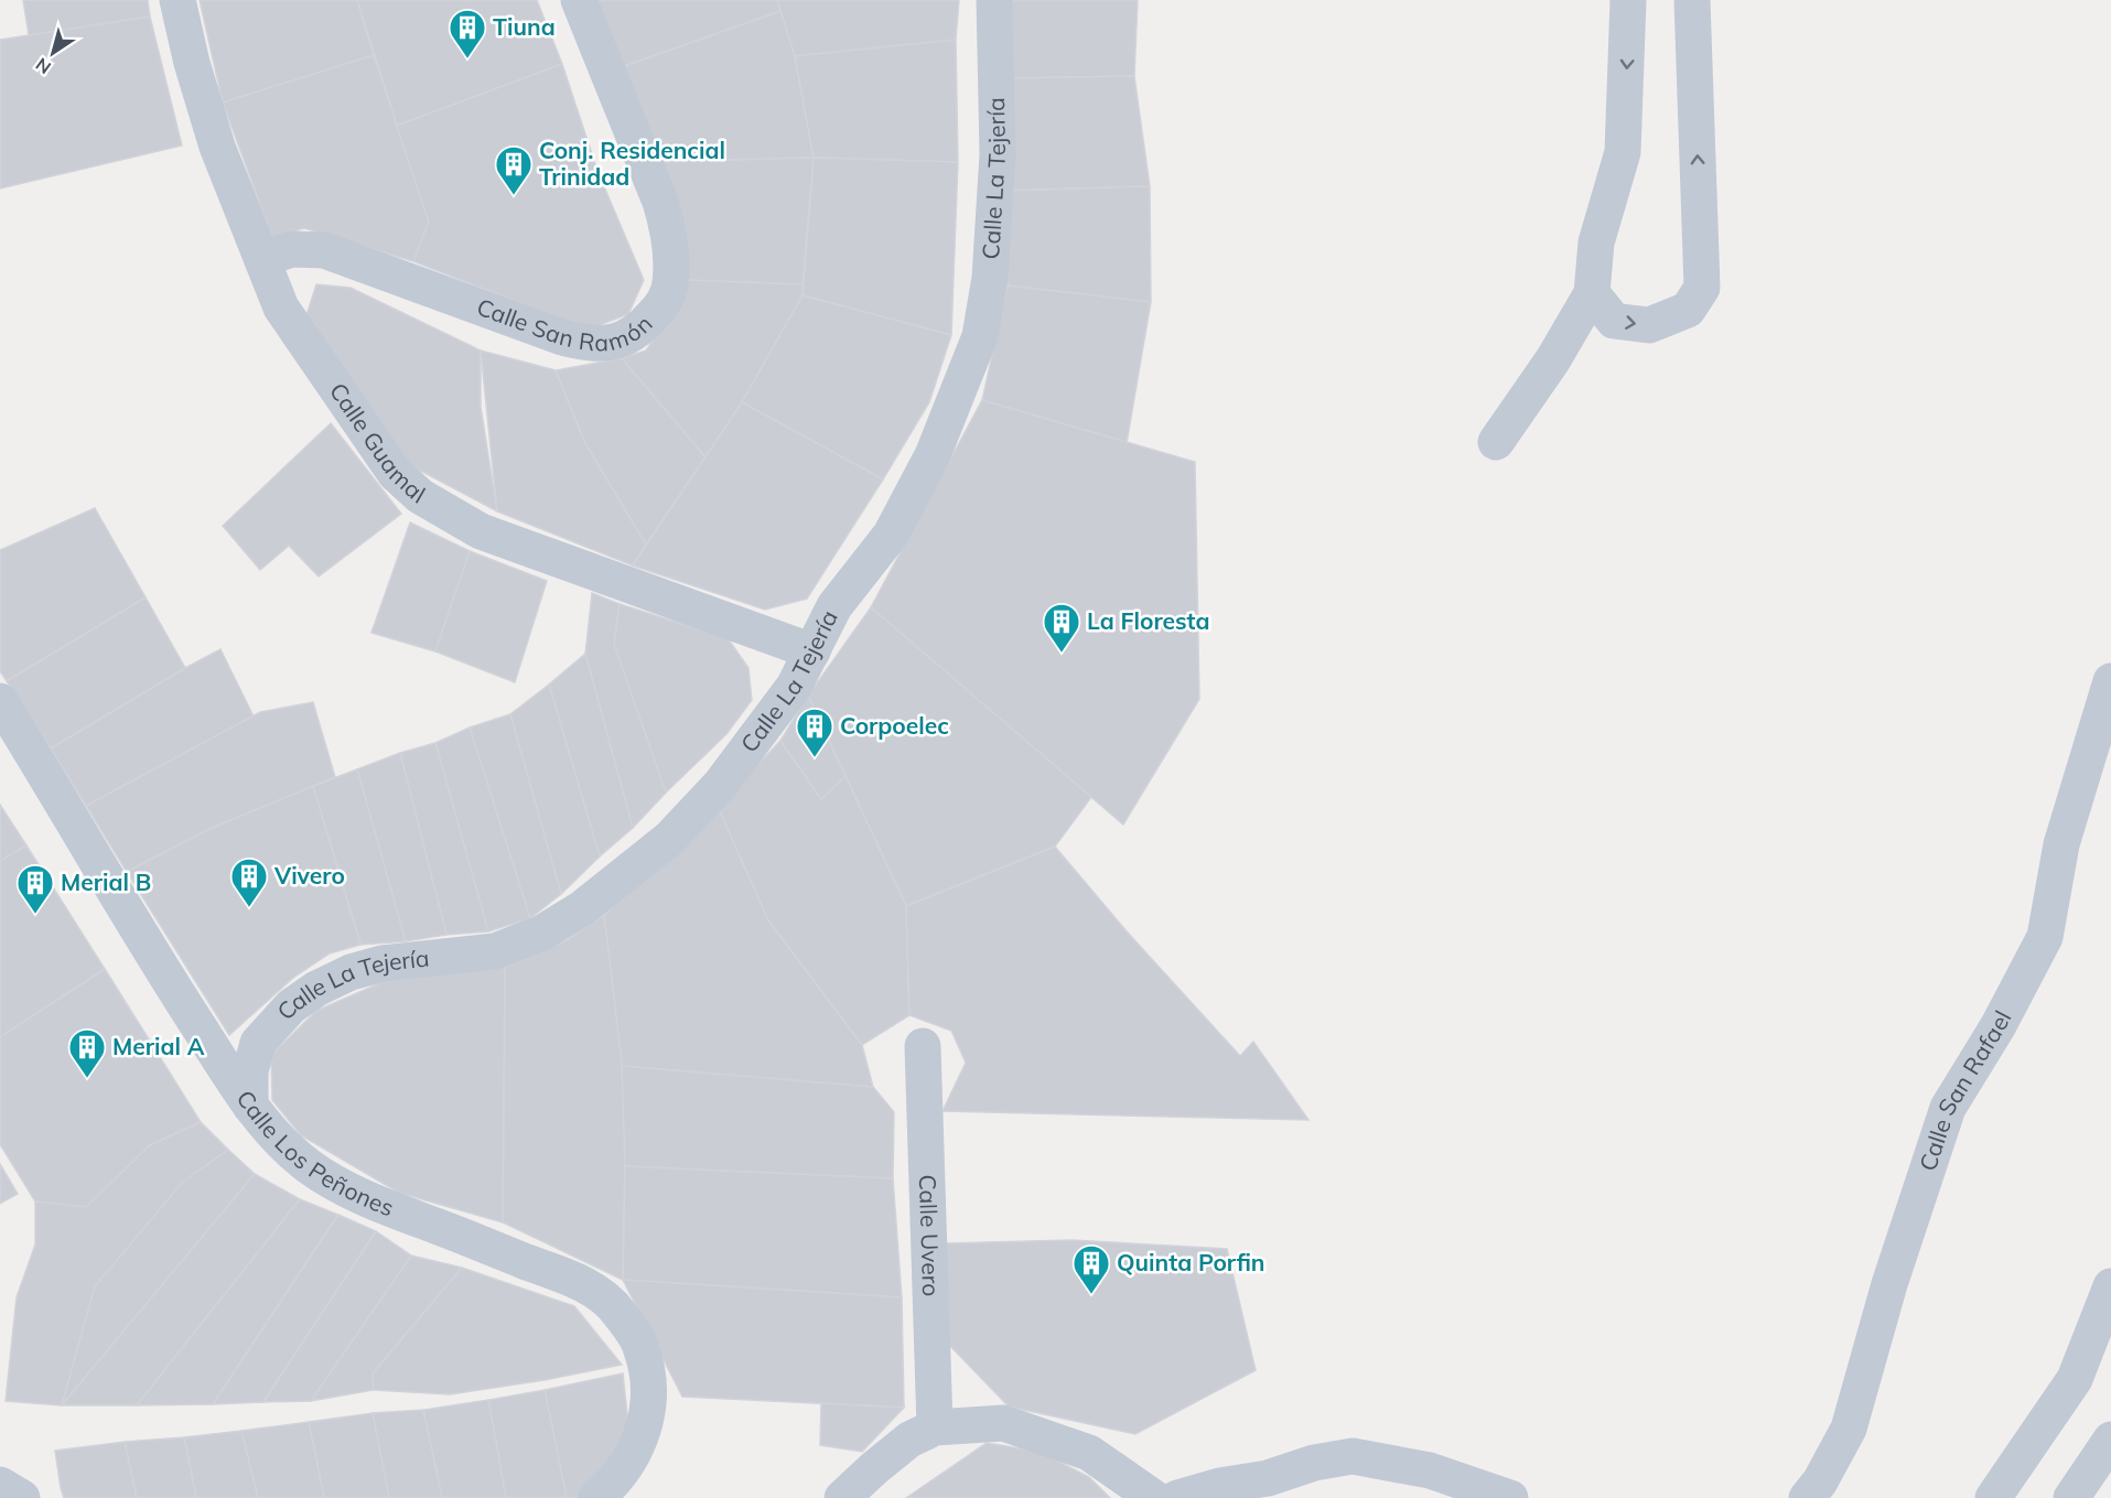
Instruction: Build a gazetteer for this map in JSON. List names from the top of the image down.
{
  "streets": {
    "street": [
      "Calle La Tejería",
      "Calle San Ramón",
      "Calle Guamal",
      "Calle San Rafael",
      "Calle Los Peñones",
      "Calle Uvero"
    ]
  },
  "crossings": [
    ["Calle La Tejería", "Calle Guamal"],
    ["Calle La Tejería", "Calle Los Peñones"],
    ["Calle San Ramón", "Calle Guamal"]
  ],
  "places": {
    "building": [
      "Tiuna",
      "Conj. Residencial Trinidad",
      "La Floresta",
      "Corpoelec",
      "Vivero",
      "Merial B",
      "Merial A",
      "Quinta Porfin"
    ]
  },
  "north": "bottom left"
}
